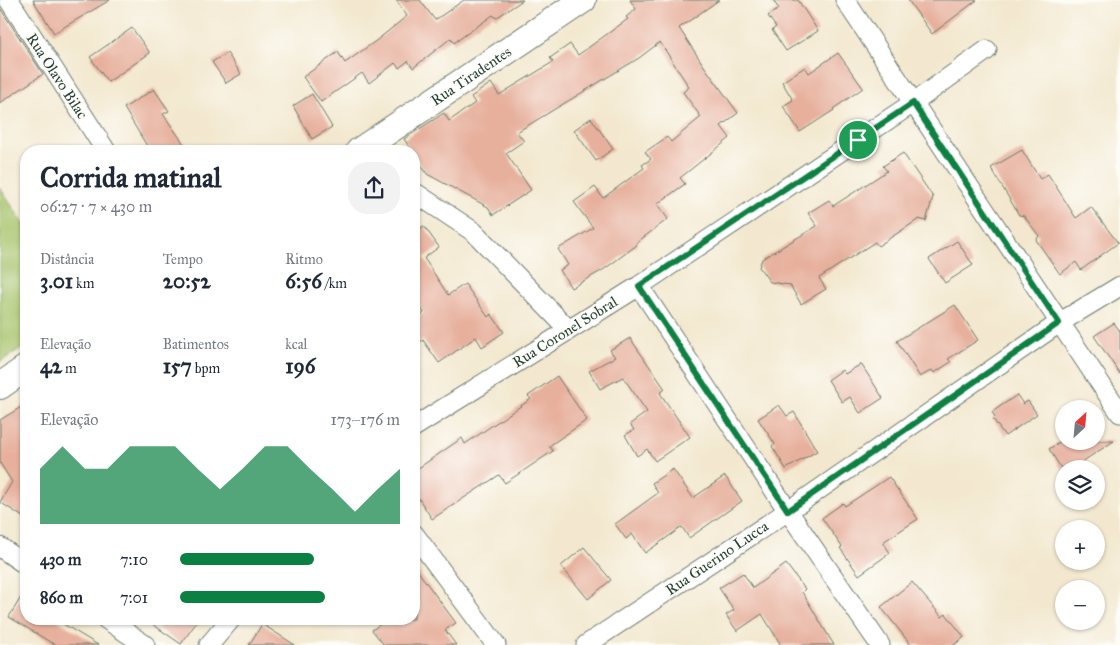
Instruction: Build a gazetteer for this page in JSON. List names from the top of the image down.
{
  "streets": {
    "street": [
      "Rua Olavo Bilac",
      "Rua Tiradentes",
      "Rua Coronel Sobral",
      "Rua Guerino Lucca"
    ]
  },
  "north": "top right",
  "page": {
    "heading": ["Corrida matinal", "06:27 · 7 × 430 m"],
    "stats": [
      ["Distância", "3.01 km"],
      ["Tempo", "20:52"],
      ["Ritmo", "6:56 /km"],
      ["Elevação", "42 m"],
      ["Batimentos", "157 bpm"],
      ["kcal", "196"]
    ],
    "map_buttons": ["+", "−"],
    "chart": ["Elevação", "173–176 m"],
    "list": [
      {
        "name": "430 m",
        "note": "7:10"
      },
      {
        "name": "860 m",
        "note": "7:01"
      }
    ]
  }
}
